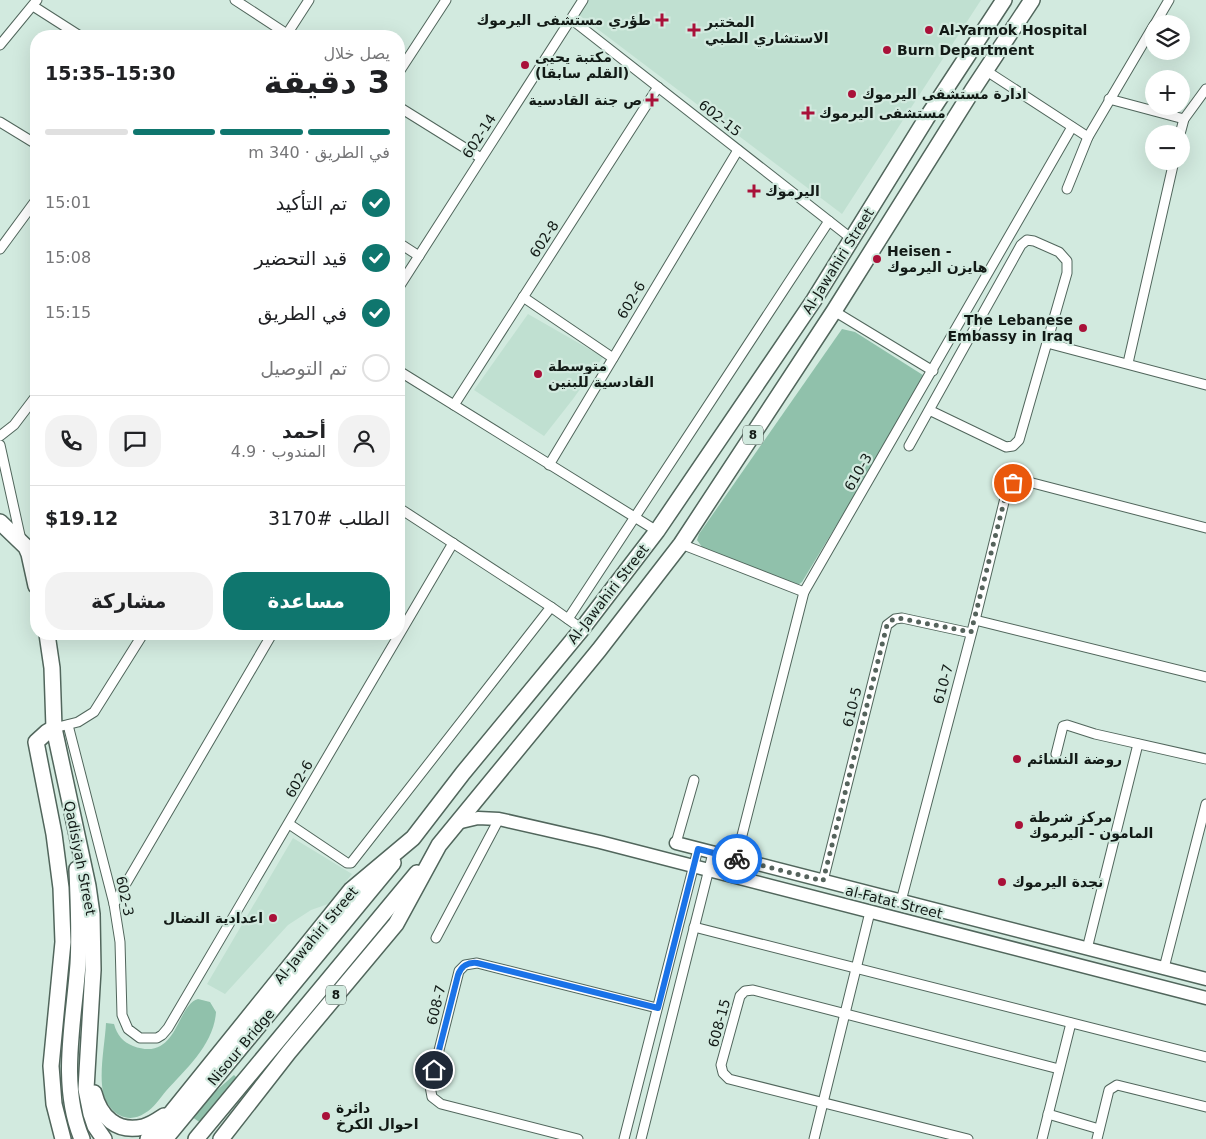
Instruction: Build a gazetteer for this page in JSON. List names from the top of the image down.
{
  "streets": {
    "main road": [
      "Al-Jawahiri Street",
      "8",
      "Qadisiyah Street",
      "Nisour Bridge"
    ],
    "street": [
      "602-15",
      "602-14",
      "602-8",
      "602-6",
      "610-3",
      "610-7",
      "610-5",
      "602-3",
      "al-Fatat Street",
      "608-7",
      "608-15"
    ]
  },
  "crossings": [
    ["602-15", "602-14"],
    ["602-15", "602-8"],
    ["602-15", "Al-Jawahiri Street"],
    ["602-15", "602-6"],
    ["Al-Jawahiri Street", "al-Fatat Street"],
    ["Al-Jawahiri Street", "Nisour Bridge"],
    ["602-6", "602-3"],
    ["610-3", "al-Fatat Street"],
    ["610-7", "610-5"],
    ["610-7", "al-Fatat Street"],
    ["610-5", "al-Fatat Street"],
    ["Qadisiyah Street", "602-3"]
  ],
  "places": {
    "health": [
      "طؤري مستشفى اليرموك",
      "المختبر الاستشاري الطبي",
      "ص جنة القادسية",
      "مستشفى اليرموك",
      "اليرموك"
    ],
    "other": [
      "Al-Yarmok Hospital",
      "Burn Department",
      "مكتبة يحيى (القلم سابقا)",
      "ادارة مستشفى اليرموك",
      "Heisen - هايزن اليرموك",
      "The Lebanese Embassy in Iraq",
      "متوسطة القادسية للبنين",
      "روضة النسائم",
      "مركز شرطة المامون - اليرموك",
      "نجدة اليرموك",
      "اعدادية النضال",
      "دائرة احوال الكرخ"
    ]
  },
  "page": {
    "map_buttons": ["+", "−"],
    "heading": ["3 دقيقة", "يصل خلال", "15:30–15:35"],
    "panel": [
      "أحمد",
      "المندوب · 4.9",
      "الطلب #3170",
      "$19.12"
    ],
    "bar": "في الطريق · 340 m",
    "list": [
      ["تم التأكيد", "15:01"],
      ["قيد التحضير", "15:08"],
      ["في الطريق", "15:15"],
      "تم التوصيل"
    ],
    "buttons": ["مساعدة", "مشاركة"]
  }
}
